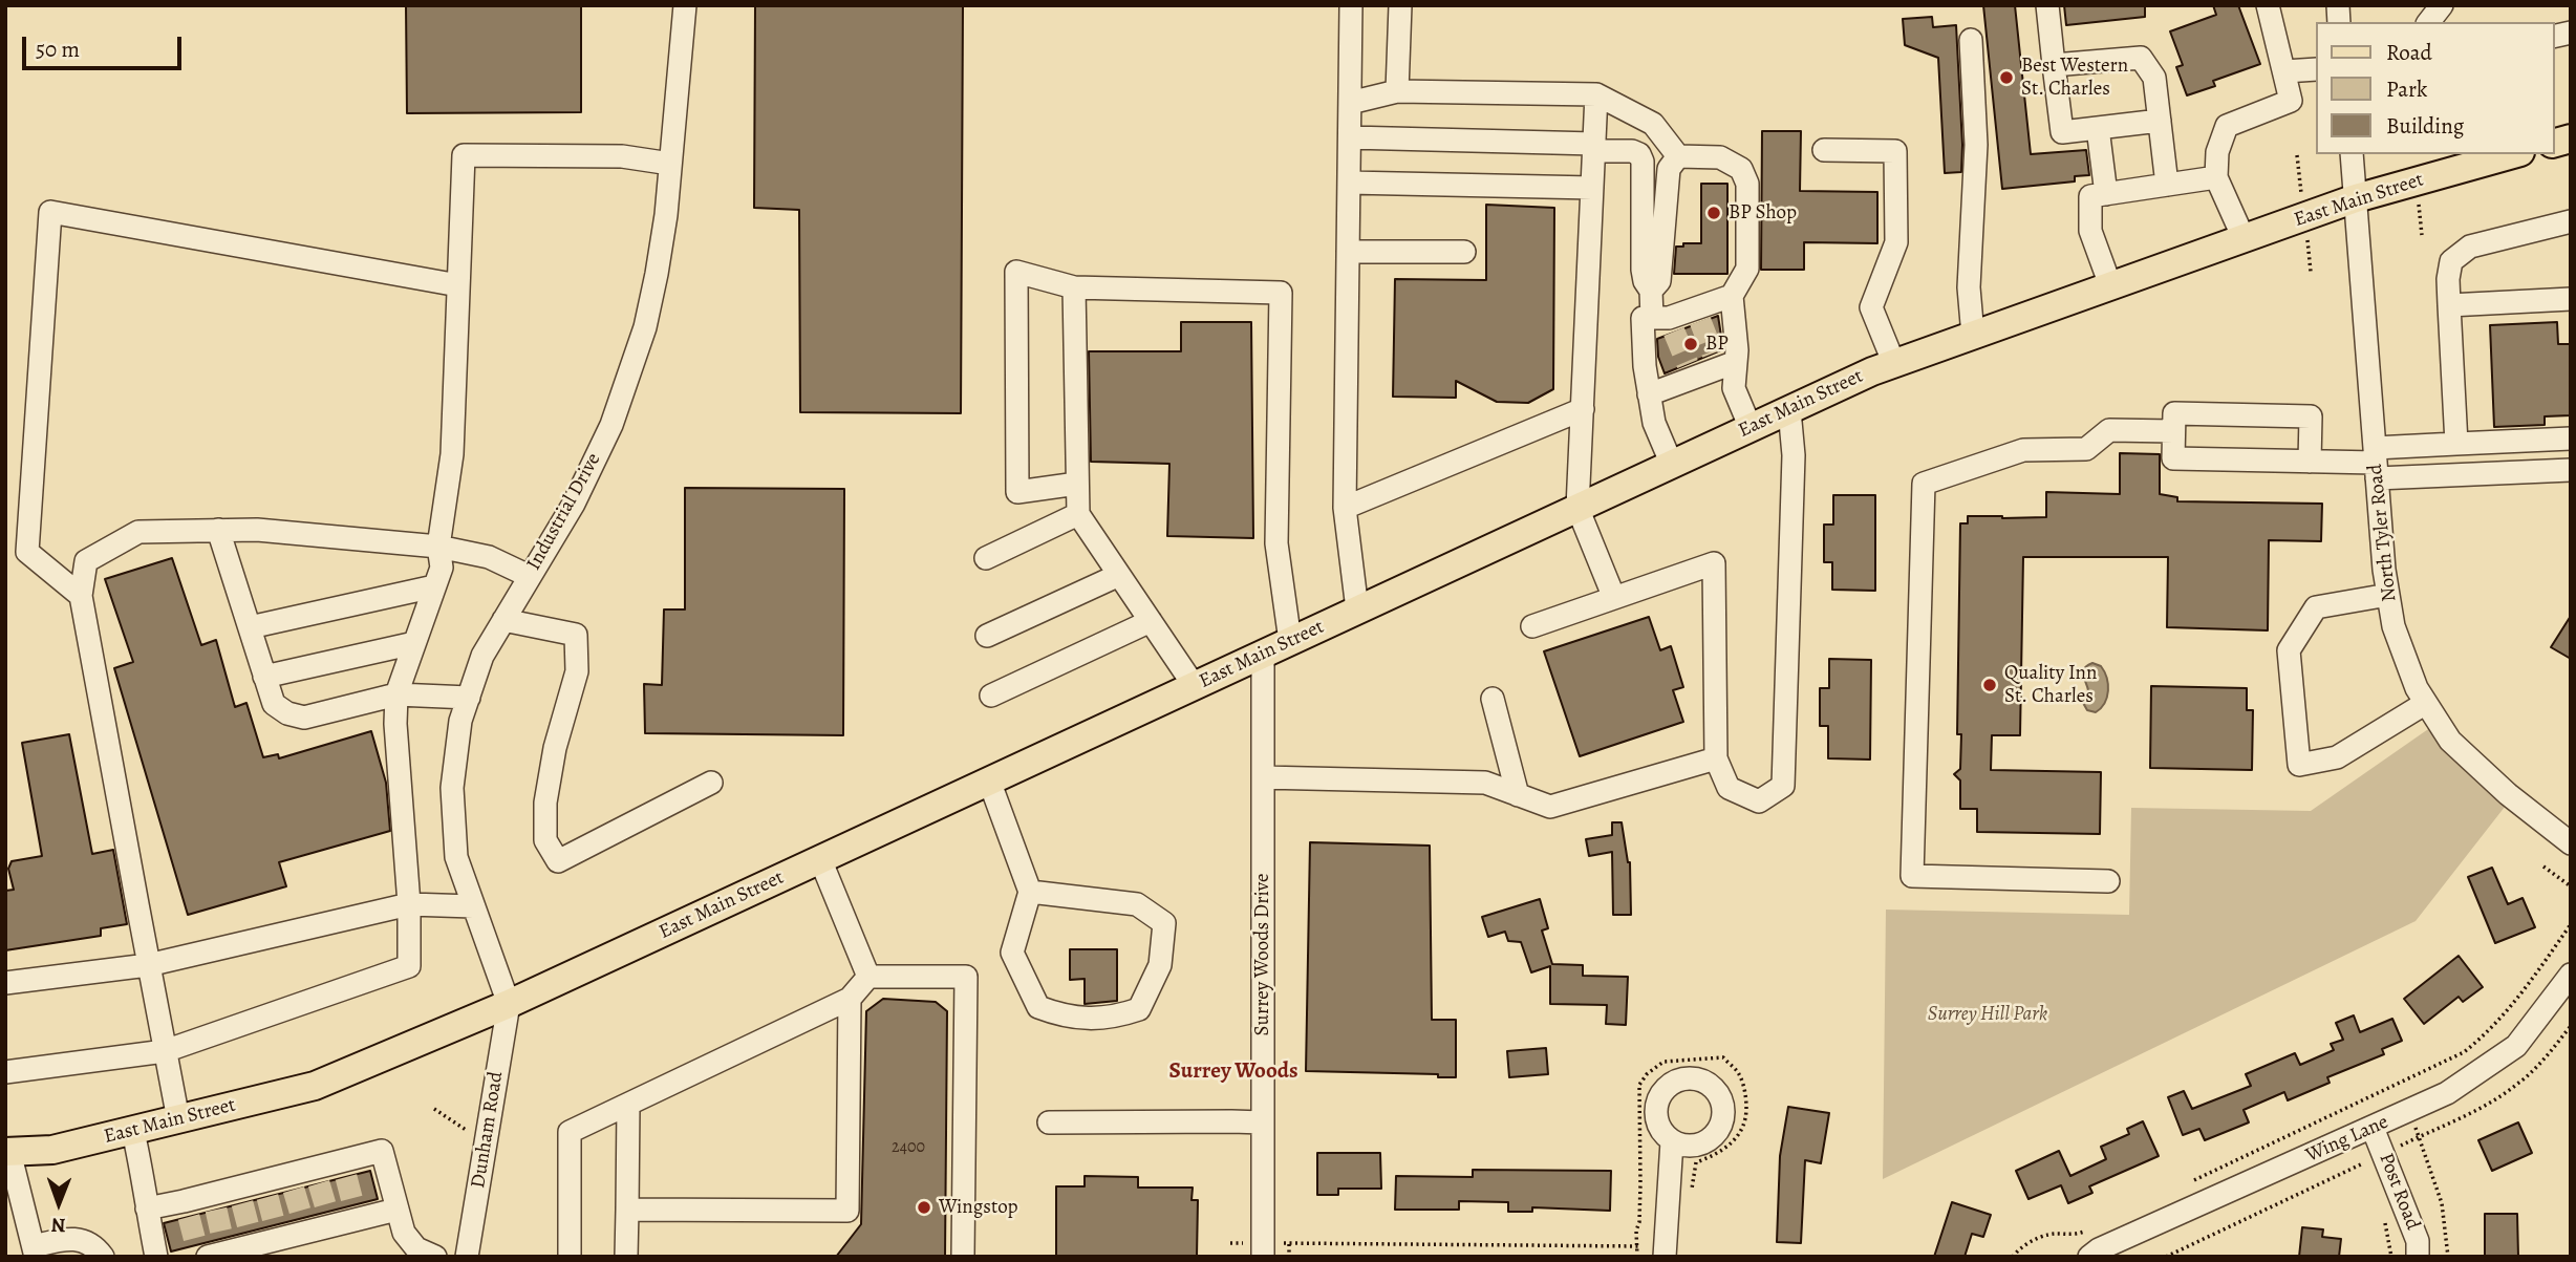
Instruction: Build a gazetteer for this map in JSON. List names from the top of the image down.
{
  "streets": {
    "main road": ["East Main Street"],
    "street": [
      "Industrial Drive",
      "North Tyler Road",
      "Surrey Woods Drive",
      "Dunham Road",
      "Wing Lane",
      "Post Road"
    ]
  },
  "crossings": [
    ["East Main Street", "Industrial Drive"],
    ["East Main Street", "North Tyler Road"],
    ["East Main Street", "Surrey Woods Drive"],
    ["East Main Street", "Dunham Road"],
    ["Industrial Drive", "Dunham Road"],
    ["Wing Lane", "Post Road"]
  ],
  "districts": ["Surrey Woods"],
  "parks": ["Surrey Hill Park"],
  "places": [
    "Best Western St. Charles",
    "BP Shop",
    "BP",
    "Quality Inn St. Charles",
    "Wingstop"
  ],
  "house_numbers": ["2400"],
  "legend": ["Road", "Park", "Building"],
  "scale_bar": "50 m",
  "north": "bottom"
}
